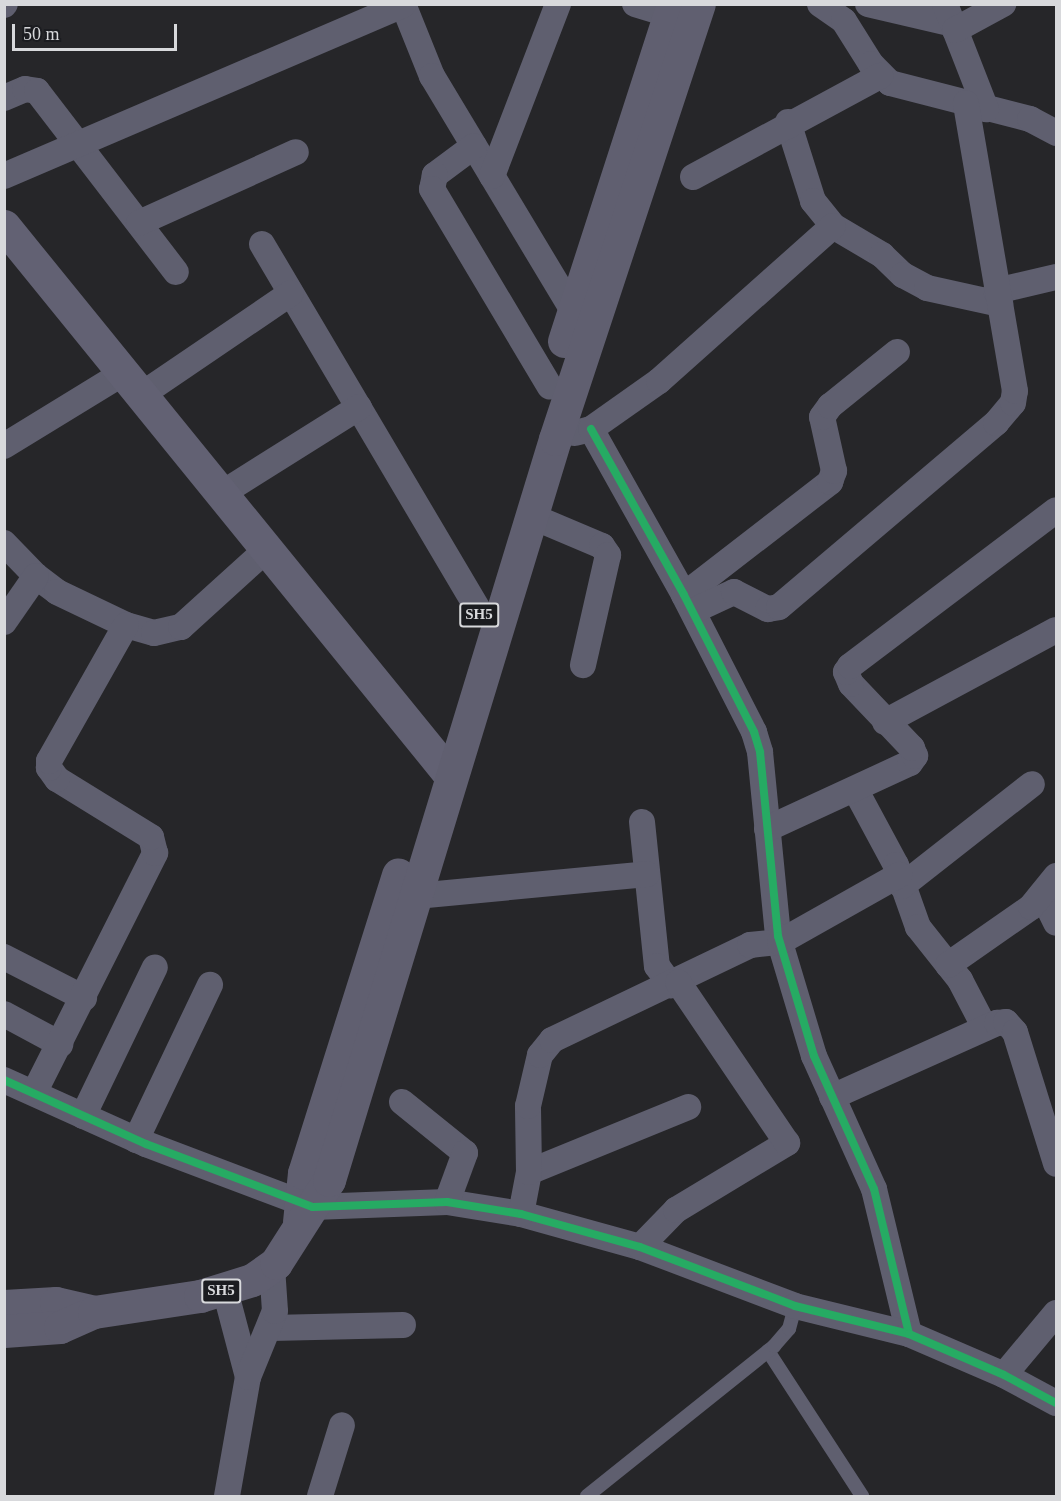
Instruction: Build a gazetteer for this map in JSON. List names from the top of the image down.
{
  "streets": {
    "main road": ["SH5"]
  },
  "scale_bar": "50 m"
}
